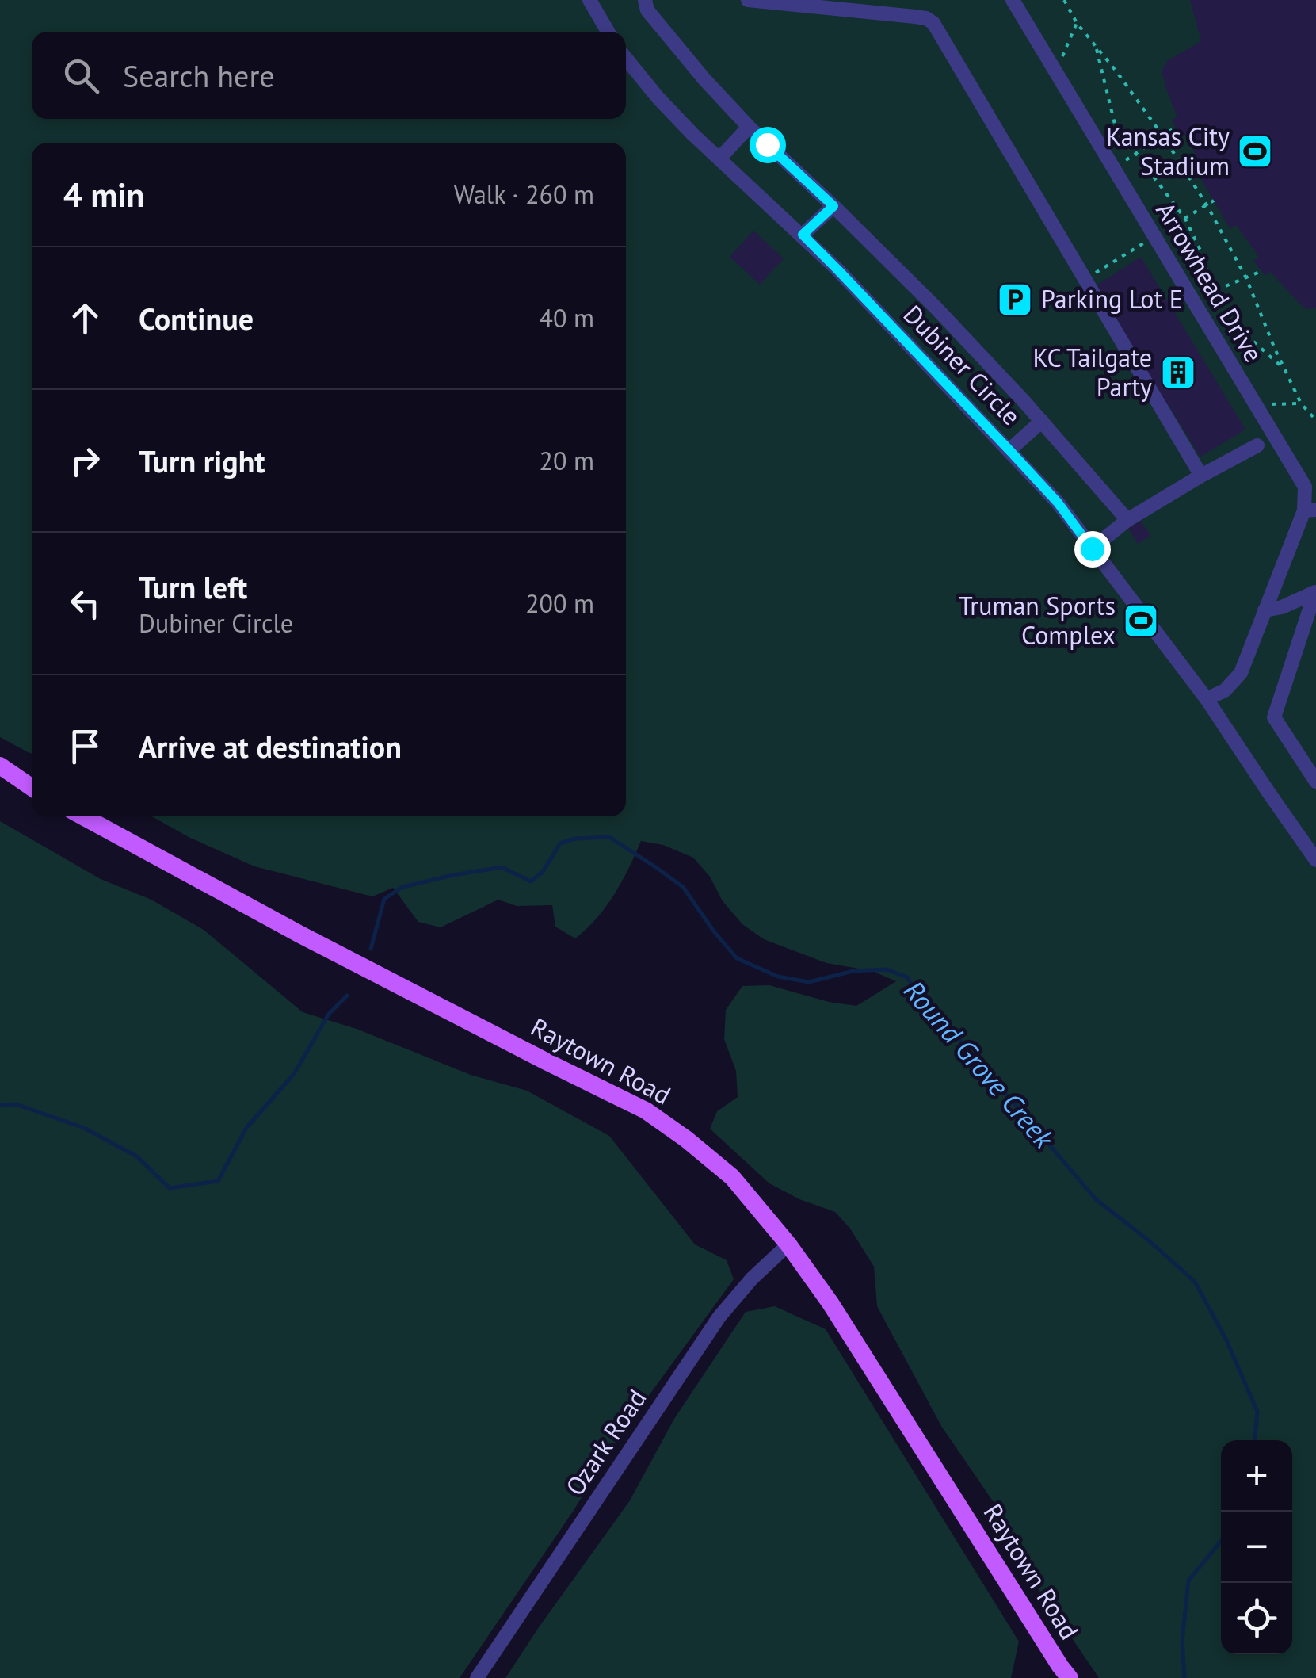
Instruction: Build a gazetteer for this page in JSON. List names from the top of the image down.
{
  "streets": {
    "main road": ["Raytown Road"],
    "street": ["Arrowhead Drive", "Dubiner Circle", "Ozark Road"]
  },
  "crossings": [
    ["Raytown Road", "Ozark Road"]
  ],
  "water": ["Round Grove Creek"],
  "places": {
    "sports": ["Kansas City Stadium", "Truman Sports Complex"],
    "parking": ["Parking Lot E"],
    "building": ["KC Tailgate Party"]
  },
  "page": {
    "search": "Search here",
    "heading": ["4 min", "Walk · 260 m"],
    "list": [
      ["Continue", "40 m"],
      ["Turn right", "20 m"],
      ["Turn left", "Dubiner Circle", "200 m"],
      "Arrive at destination"
    ],
    "map_buttons": ["+", "−"]
  }
}
